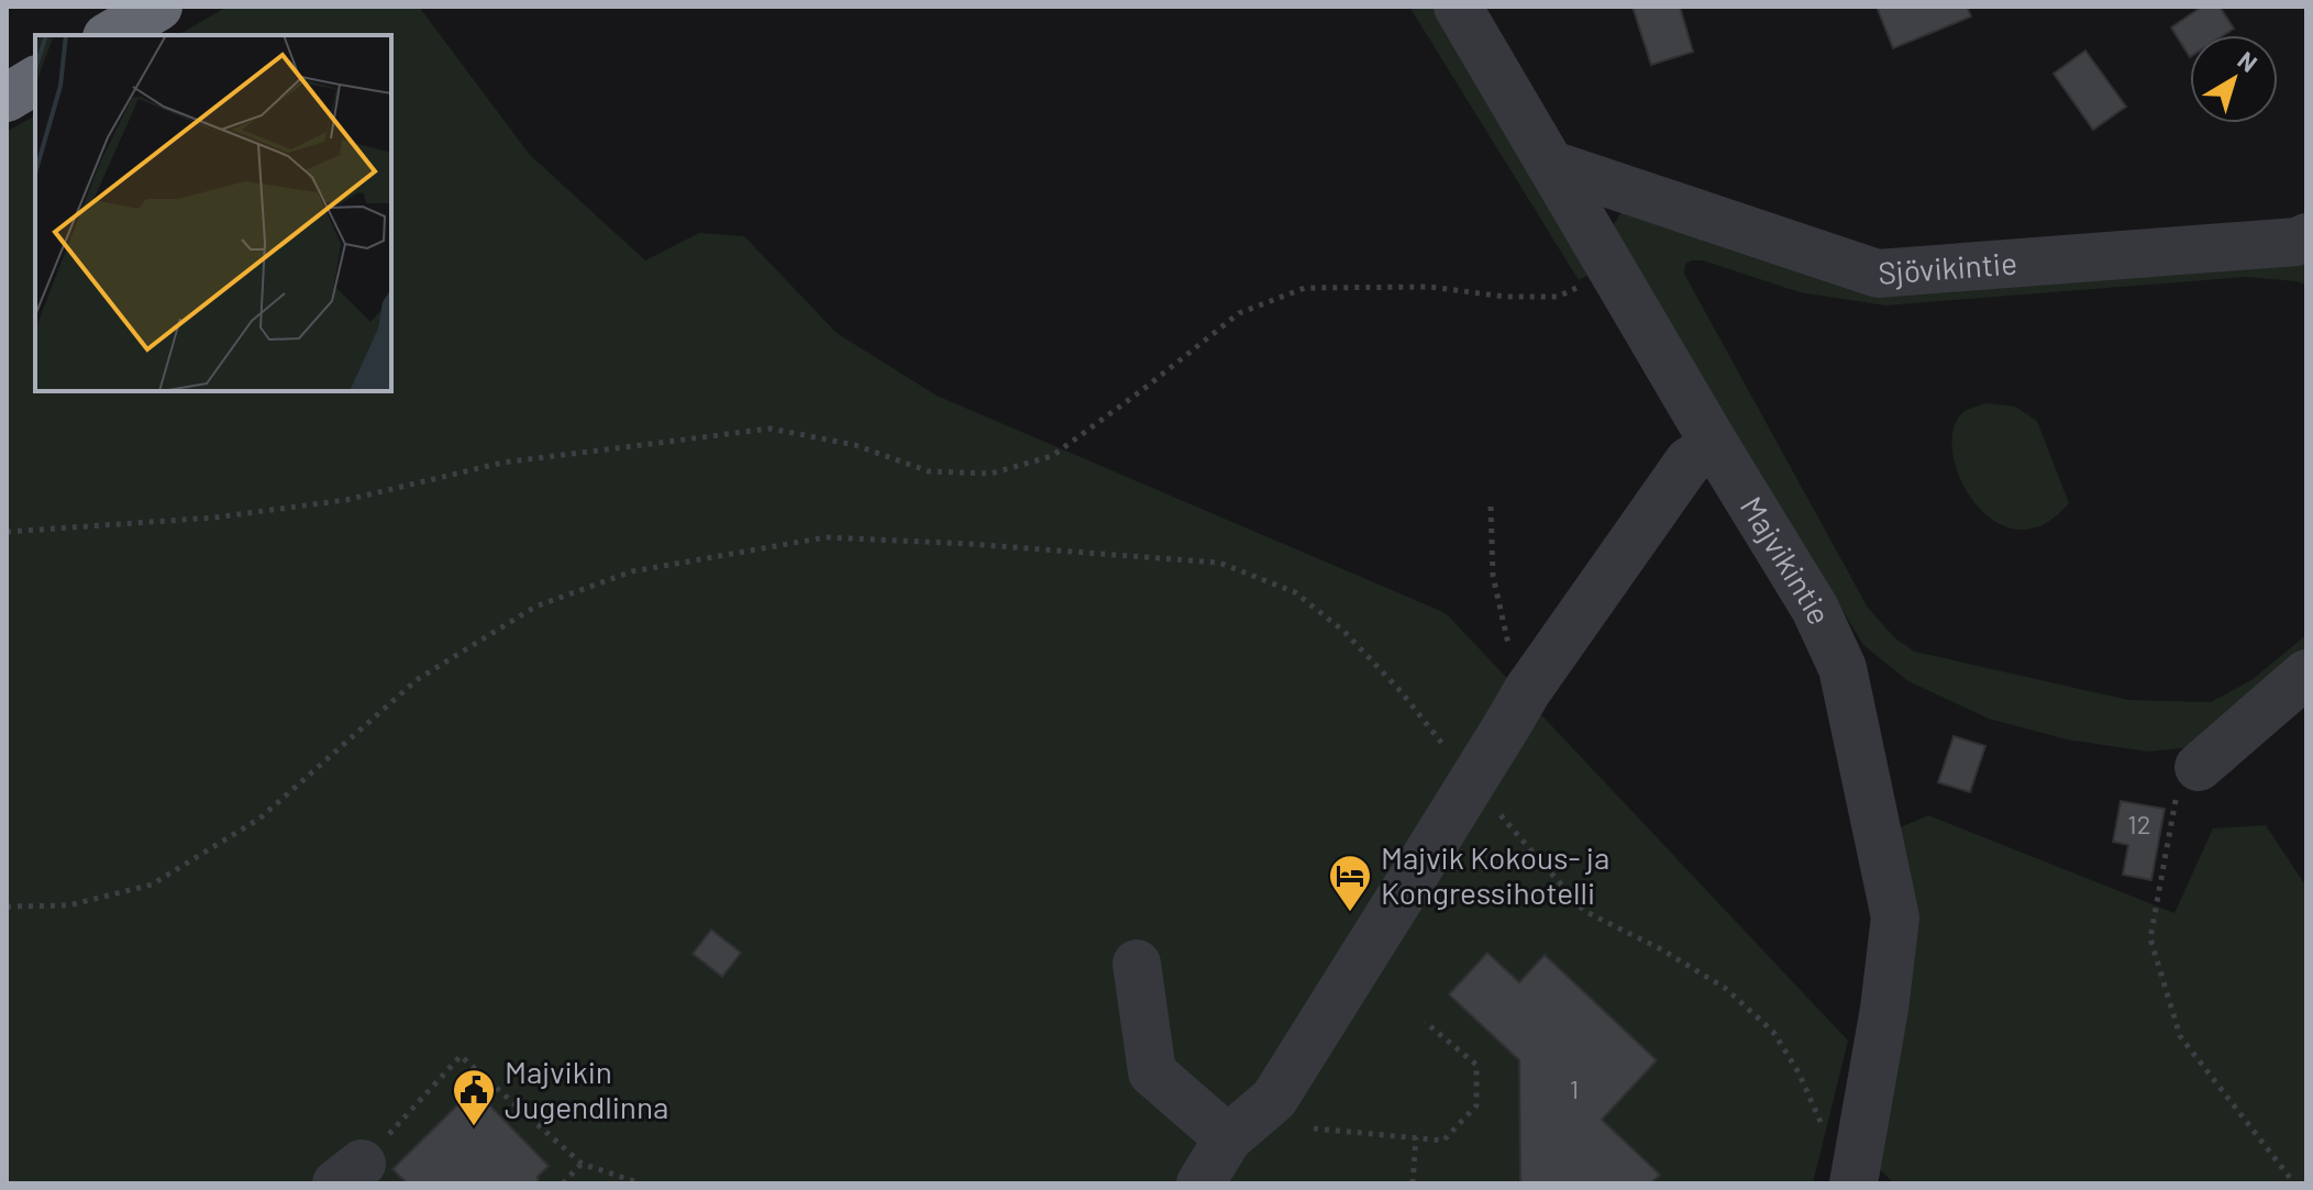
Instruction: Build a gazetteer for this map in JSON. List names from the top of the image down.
{
  "streets": {
    "street": ["Sjövikintie", "Majvikintie"]
  },
  "crossings": [
    ["Sjövikintie", "Majvikintie"]
  ],
  "places": {
    "hotel": ["Majvik Kokous- ja Kongressihotelli"],
    "public building": ["Majvikin Jugendlinna"]
  },
  "house_numbers": ["12", "1"],
  "north": "top right"
}
